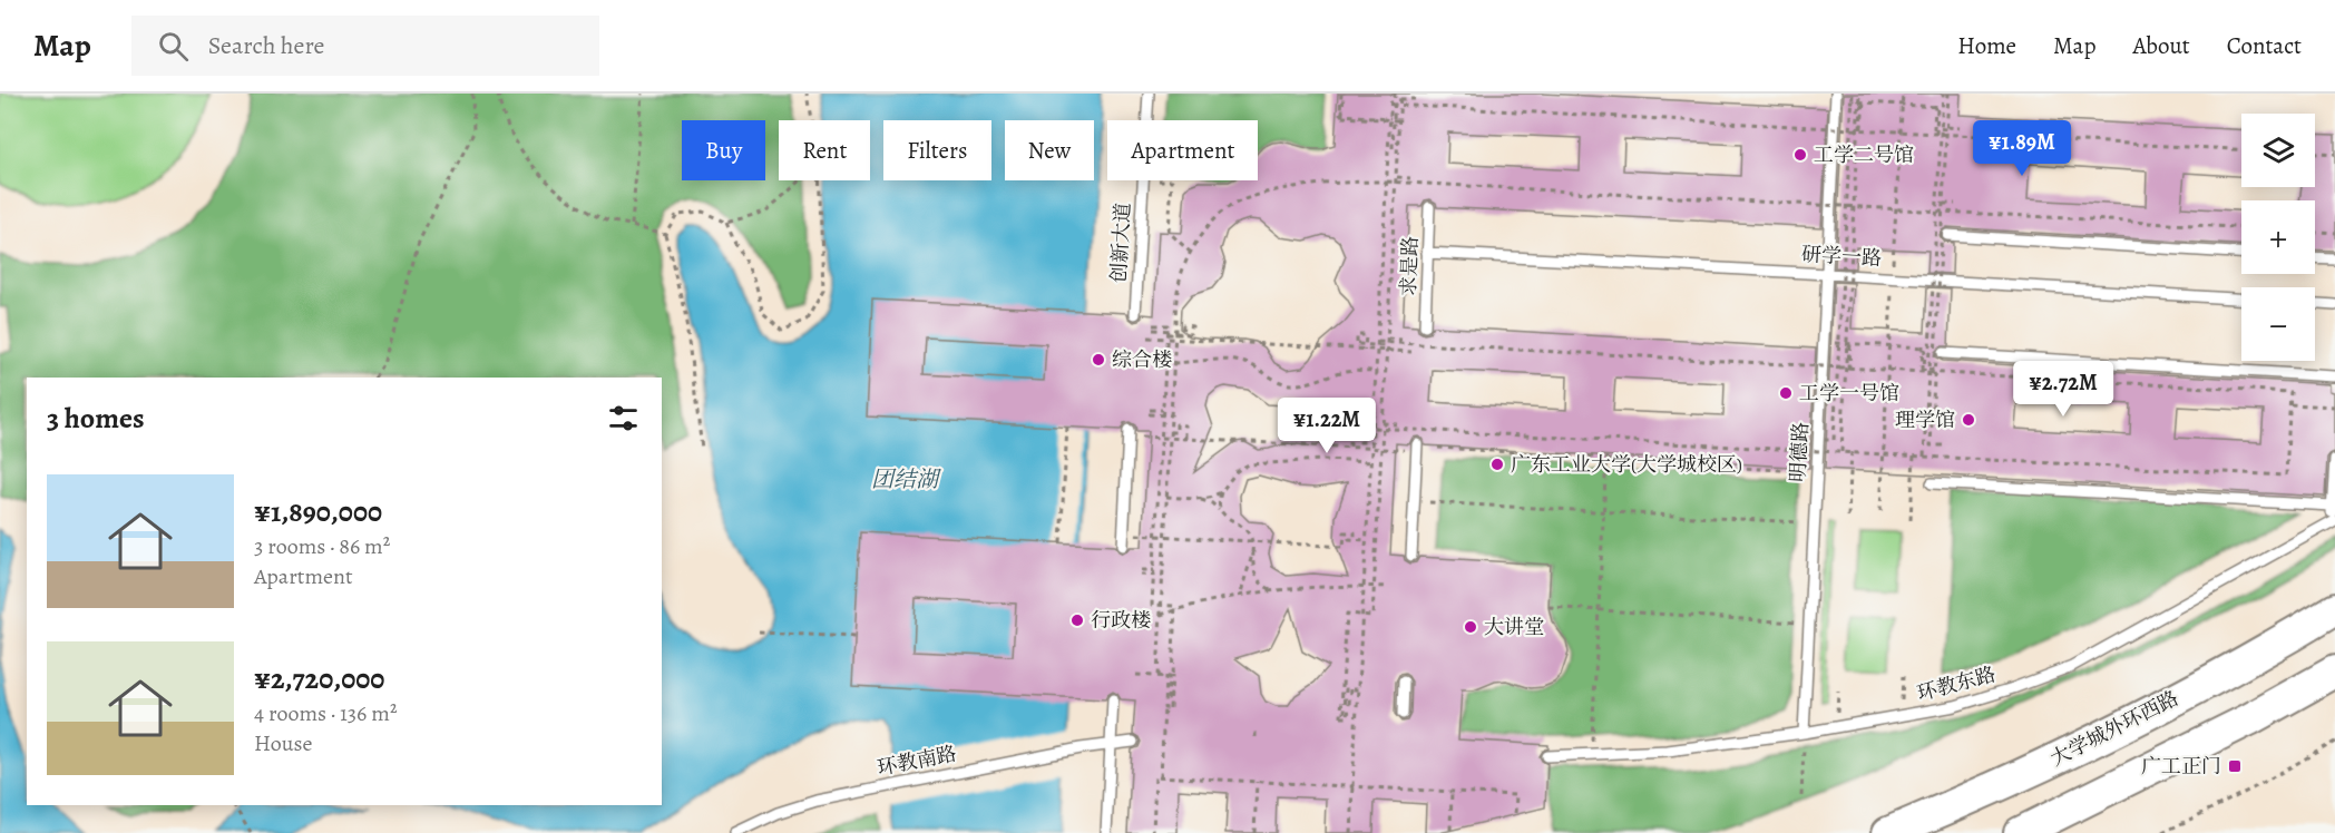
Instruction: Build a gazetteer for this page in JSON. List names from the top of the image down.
{
  "streets": {
    "main road": ["大学城外环西路"],
    "lane": [
      "创新大道",
      "研学一路",
      "求是路",
      "明德路",
      "环教东路",
      "环教南路"
    ]
  },
  "crossings": [
    ["研学一路", "求是路"],
    ["研学一路", "明德路"],
    ["明德路", "环教东路"]
  ],
  "water": ["团结湖"],
  "places": {
    "other": [
      "工学二号馆",
      "综合楼",
      "工学一号馆",
      "理学馆",
      "广东工业大学(大学城校区)",
      "行政楼",
      "大讲堂"
    ],
    "transit": ["广工正门"]
  },
  "page": {
    "header": "Map",
    "search": "Search here",
    "nav": [
      "Home",
      "Map",
      "About",
      "Contact"
    ],
    "map_buttons": ["+", "−"],
    "price": ["¥1.89M", "¥2.72M", "¥1.22M"],
    "chip": [
      "Buy",
      "Rent",
      "Filters",
      "New",
      "Apartment"
    ],
    "heading": "3 homes",
    "list": [
      {
        "name": "¥1,890,000",
        "note": "3 rooms · 86 m² · Apartment"
      },
      {
        "name": "¥2,720,000",
        "note": "4 rooms · 136 m² · House"
      }
    ]
  }
}
